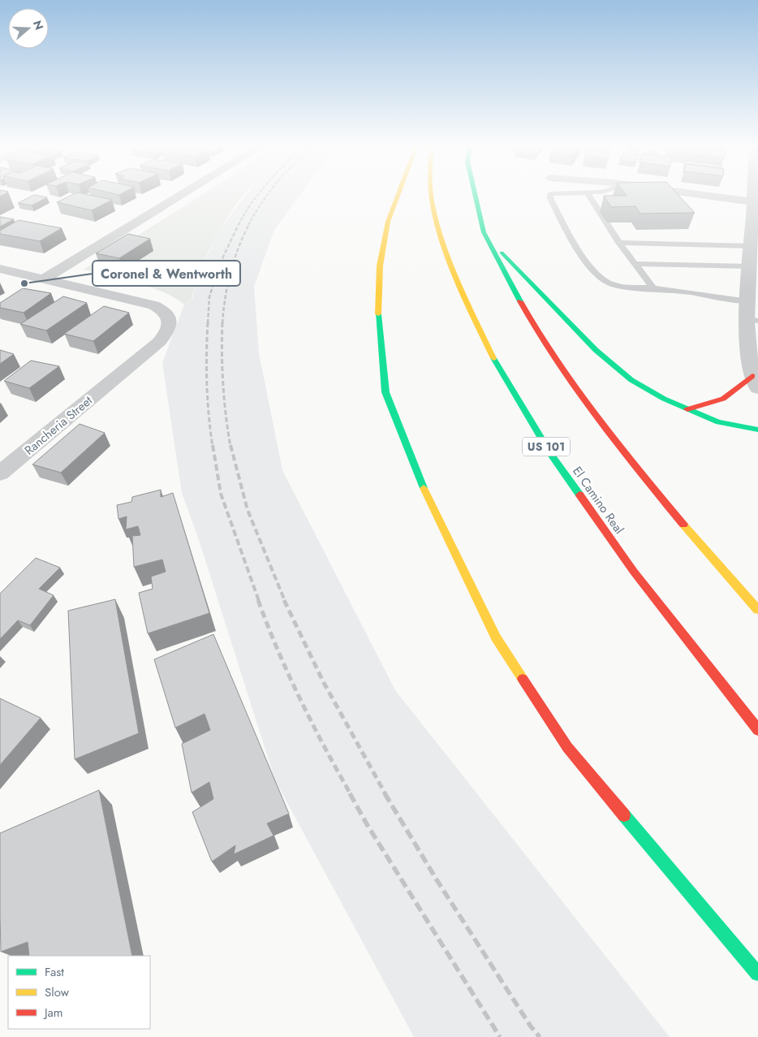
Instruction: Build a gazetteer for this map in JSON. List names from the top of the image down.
{
  "streets": {
    "highway": ["US 101", "El Camino Real"],
    "street": ["Rancheria Street"]
  },
  "places": ["Coronel & Wentworth"],
  "legend": ["Fast", "Slow", "Jam"],
  "north": "right"
}
